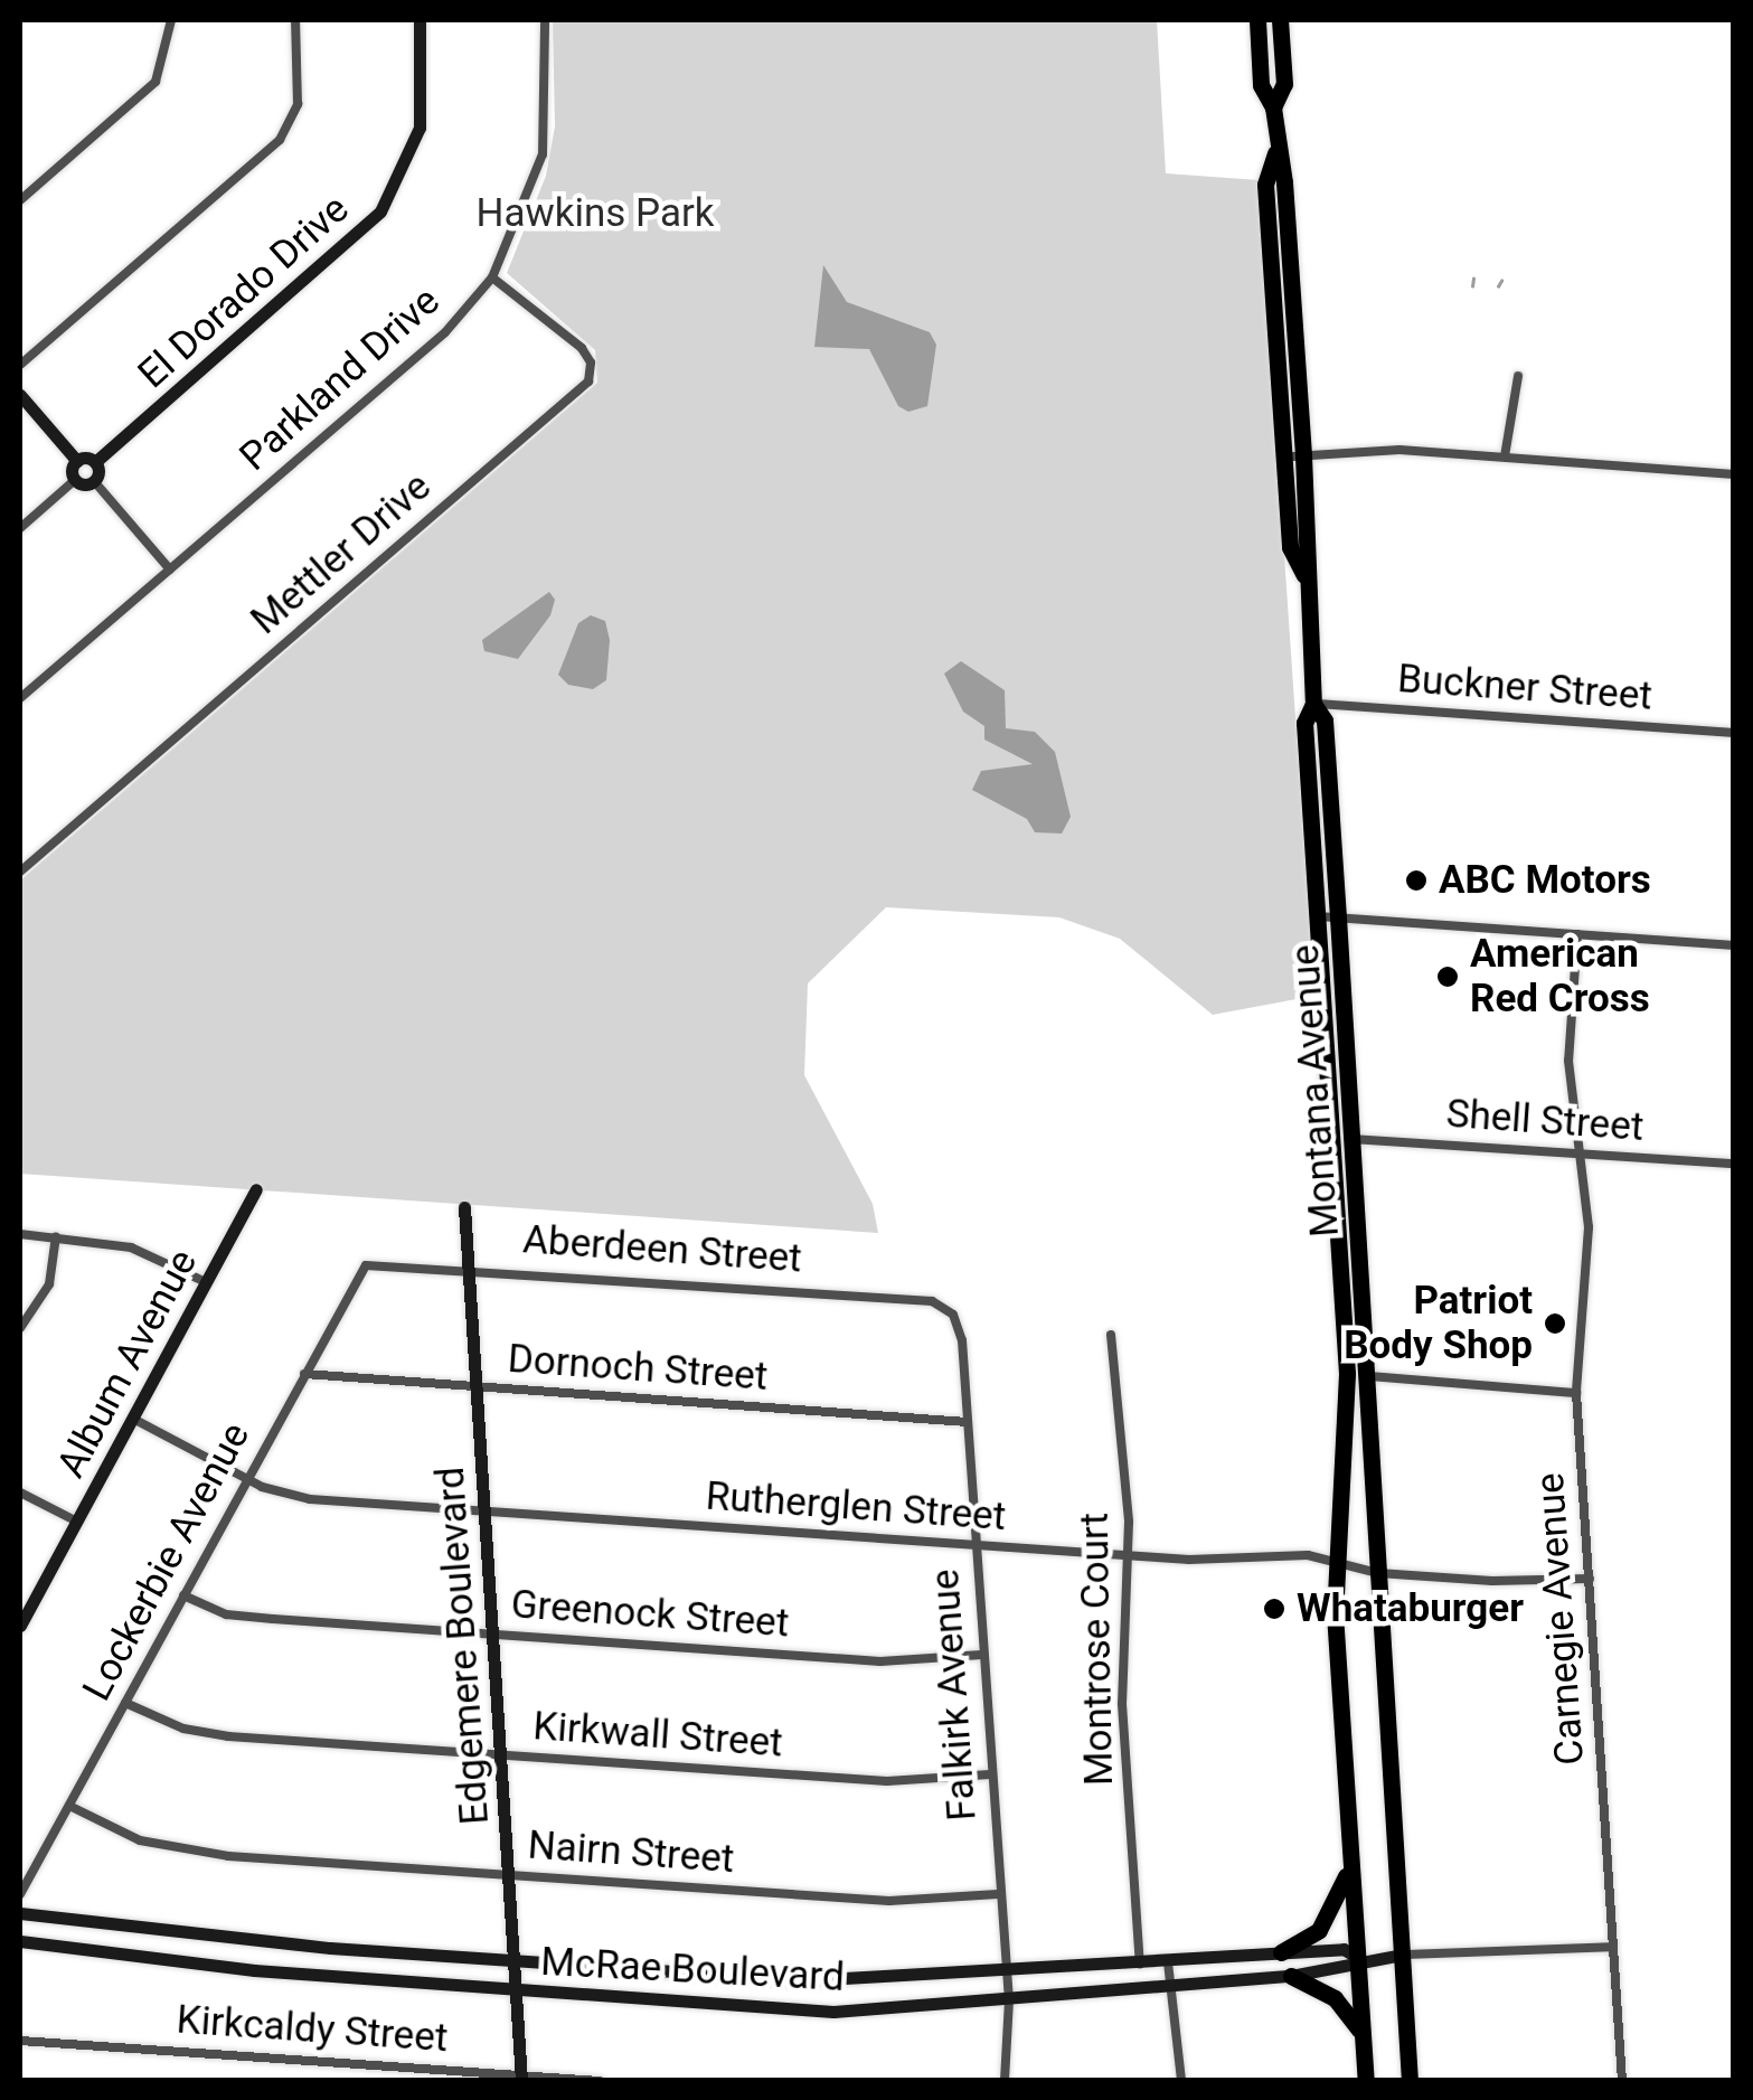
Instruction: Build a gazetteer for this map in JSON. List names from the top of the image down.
{
  "streets": {
    "highway": ["Montana Avenue"],
    "main road": [
      "El Dorado Drive",
      "Album Avenue",
      "Edgemere Boulevard",
      "McRae Boulevard"
    ],
    "street": [
      "Parkland Drive",
      "Mettler Drive",
      "Buckner Street",
      "Shell Street",
      "Aberdeen Street",
      "Dornoch Street",
      "Rutherglen Street",
      "Lockerbie Avenue",
      "Greenock Street",
      "Carnegie Avenue",
      "Montrose Court",
      "Falkirk Avenue",
      "Kirkwall Street",
      "Nairn Street",
      "Kirkcaldy Street"
    ]
  },
  "crossings": [
    ["Parkland Drive", "Mettler Drive"],
    ["Buckner Street", "Montana Avenue"],
    ["Montana Avenue", "Shell Street"],
    ["Montana Avenue", "Rutherglen Street"],
    ["Montana Avenue", "McRae Boulevard"],
    ["Shell Street", "Carnegie Avenue"],
    ["Aberdeen Street", "Lockerbie Avenue"],
    ["Aberdeen Street", "Edgemere Boulevard"],
    ["Aberdeen Street", "Falkirk Avenue"],
    ["Album Avenue", "Rutherglen Street"],
    ["Dornoch Street", "Lockerbie Avenue"],
    ["Dornoch Street", "Edgemere Boulevard"],
    ["Dornoch Street", "Falkirk Avenue"],
    ["Rutherglen Street", "Lockerbie Avenue"],
    ["Rutherglen Street", "Carnegie Avenue"],
    ["Rutherglen Street", "Edgemere Boulevard"],
    ["Rutherglen Street", "Montrose Court"],
    ["Rutherglen Street", "Falkirk Avenue"],
    ["Lockerbie Avenue", "Greenock Street"],
    ["Lockerbie Avenue", "Kirkwall Street"],
    ["Lockerbie Avenue", "Nairn Street"],
    ["Greenock Street", "Edgemere Boulevard"],
    ["Greenock Street", "Falkirk Avenue"],
    ["Edgemere Boulevard", "Kirkwall Street"],
    ["Edgemere Boulevard", "Nairn Street"],
    ["Edgemere Boulevard", "McRae Boulevard"],
    ["Edgemere Boulevard", "Kirkcaldy Street"],
    ["Montrose Court", "McRae Boulevard"],
    ["Falkirk Avenue", "Kirkwall Street"],
    ["Falkirk Avenue", "Nairn Street"],
    ["Falkirk Avenue", "McRae Boulevard"]
  ],
  "parks": ["Hawkins Park"],
  "places": [
    "ABC Motors",
    "American Red Cross",
    "Patriot Body Shop",
    "Whataburger"
  ]
}
